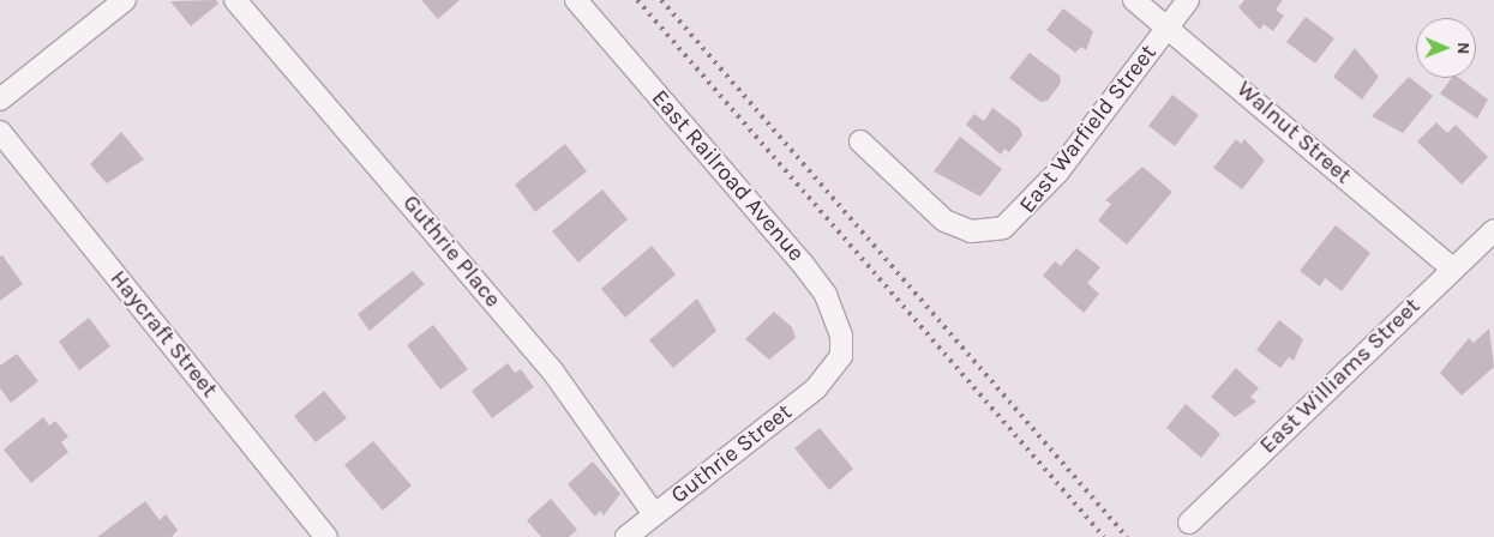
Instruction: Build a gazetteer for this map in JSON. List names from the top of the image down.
{
  "streets": {
    "street": [
      "East Warfield Street",
      "Walnut Street",
      "East Railroad Avenue",
      "Guthrie Place",
      "Haycraft Street",
      "East Williams Street",
      "Guthrie Street"
    ]
  },
  "crossings": [
    ["East Warfield Street", "Walnut Street"],
    ["Walnut Street", "East Williams Street"],
    ["East Railroad Avenue", "Guthrie Street"],
    ["Guthrie Place", "Guthrie Street"]
  ],
  "north": "right"
}
